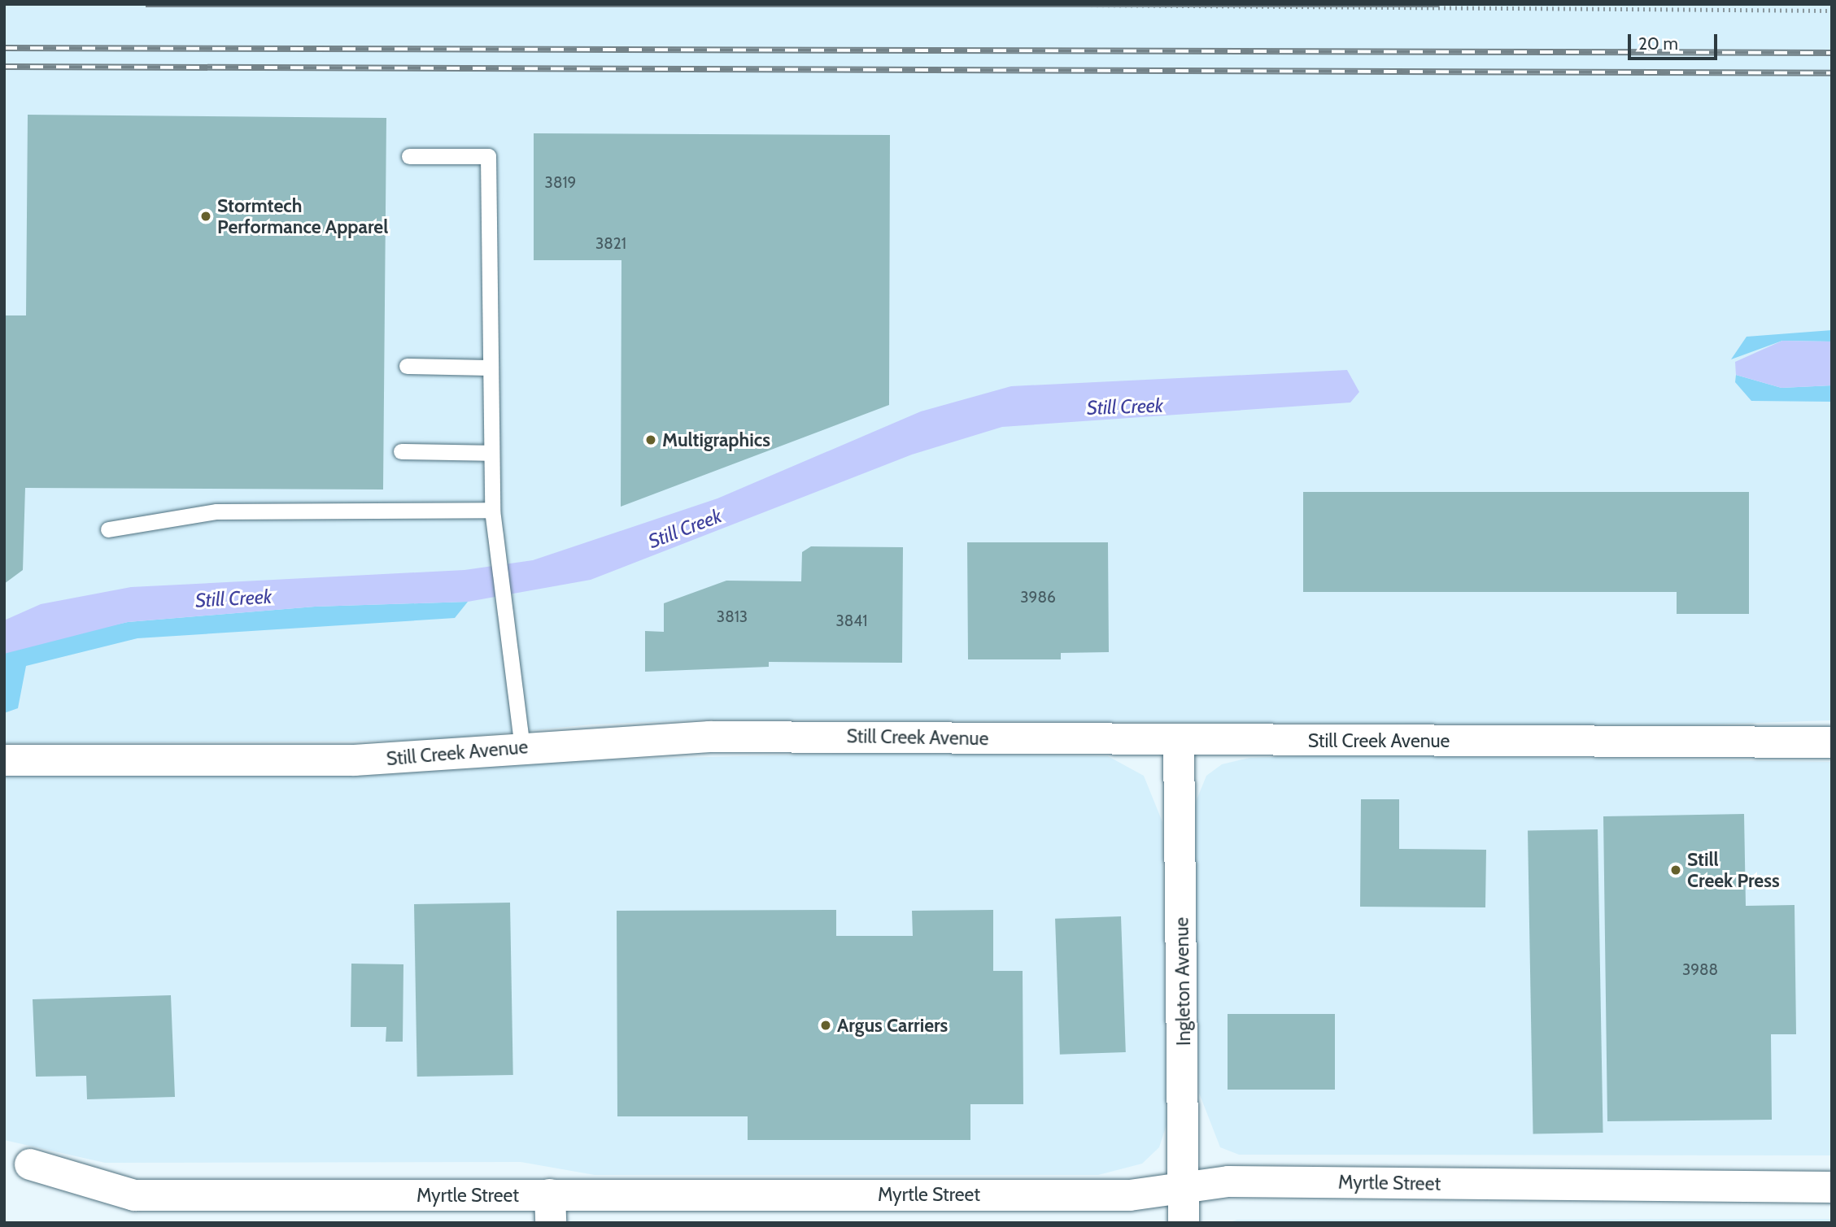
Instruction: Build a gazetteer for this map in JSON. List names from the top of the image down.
{
  "streets": {
    "street": ["Still Creek Avenue", "Ingleton Avenue", "Myrtle Street"]
  },
  "crossings": [
    ["Still Creek Avenue", "Ingleton Avenue"],
    ["Ingleton Avenue", "Myrtle Street"]
  ],
  "water": ["Still Creek"],
  "places": [
    "Stormtech Performance Apparel",
    "Multigraphics",
    "Still Creek Press",
    "Argus Carriers"
  ],
  "house_numbers": [
    "3819",
    "3821",
    "3986",
    "3813",
    "3841",
    "3988"
  ],
  "scale_bar": "20 m"
}
